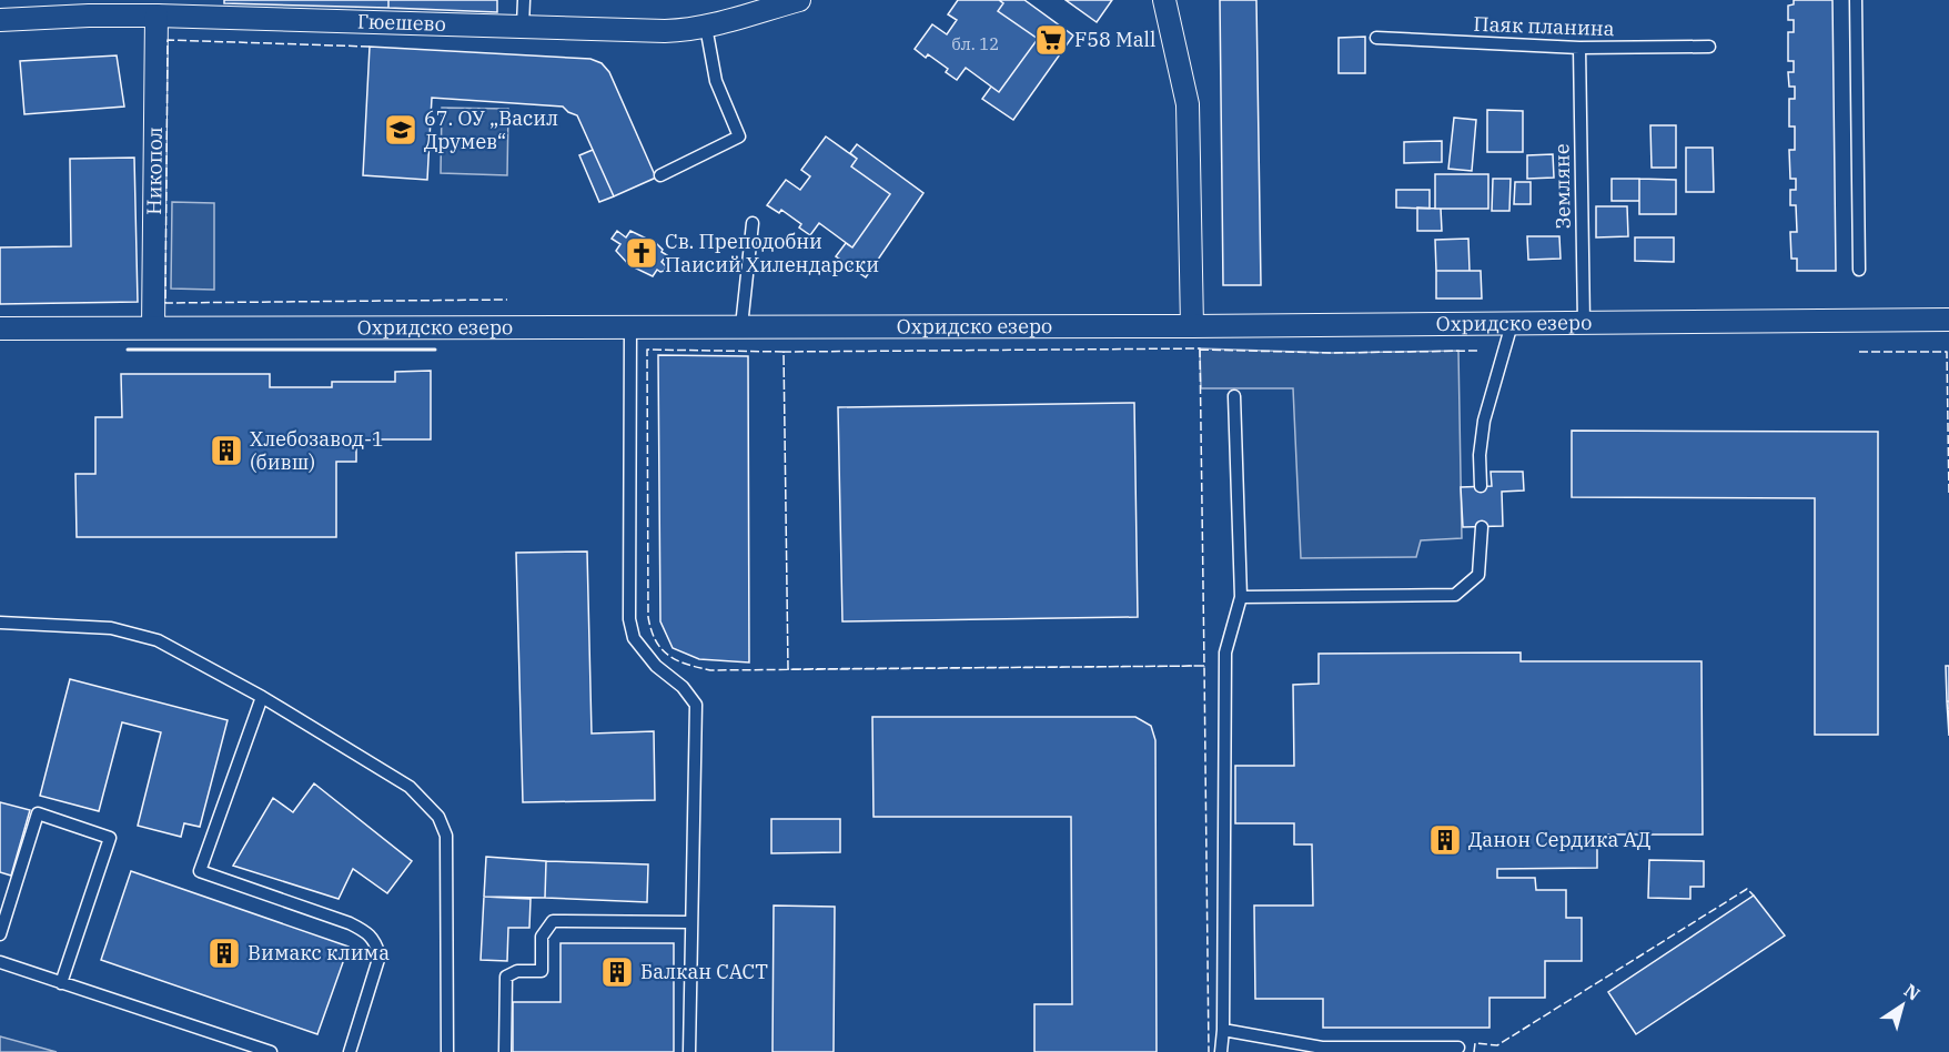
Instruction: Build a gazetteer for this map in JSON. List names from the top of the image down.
{
  "streets": {
    "street": ["Гюешево", "Никопол", "Охридско езеро"],
    "lane": ["Паяк планина", "Земляне"]
  },
  "crossings": [
    ["Гюешево", "Никопол"],
    ["Паяк планина", "Земляне"],
    ["Никопол", "Охридско езеро"],
    ["Земляне", "Охридско езеро"]
  ],
  "places": {
    "supermarket": ["F58 Mall"],
    "school or university": ["67. ОУ „Васил Друмев“"],
    "church": ["Св. Преподобни Паисий Хилендарски"],
    "building": [
      "Хлебозавод-1 (бивш)",
      "Данон Сердика АД",
      "Вимакс клима",
      "Балкан САСТ"
    ]
  },
  "house_numbers": ["бл. 12"],
  "north": "top right"
}
